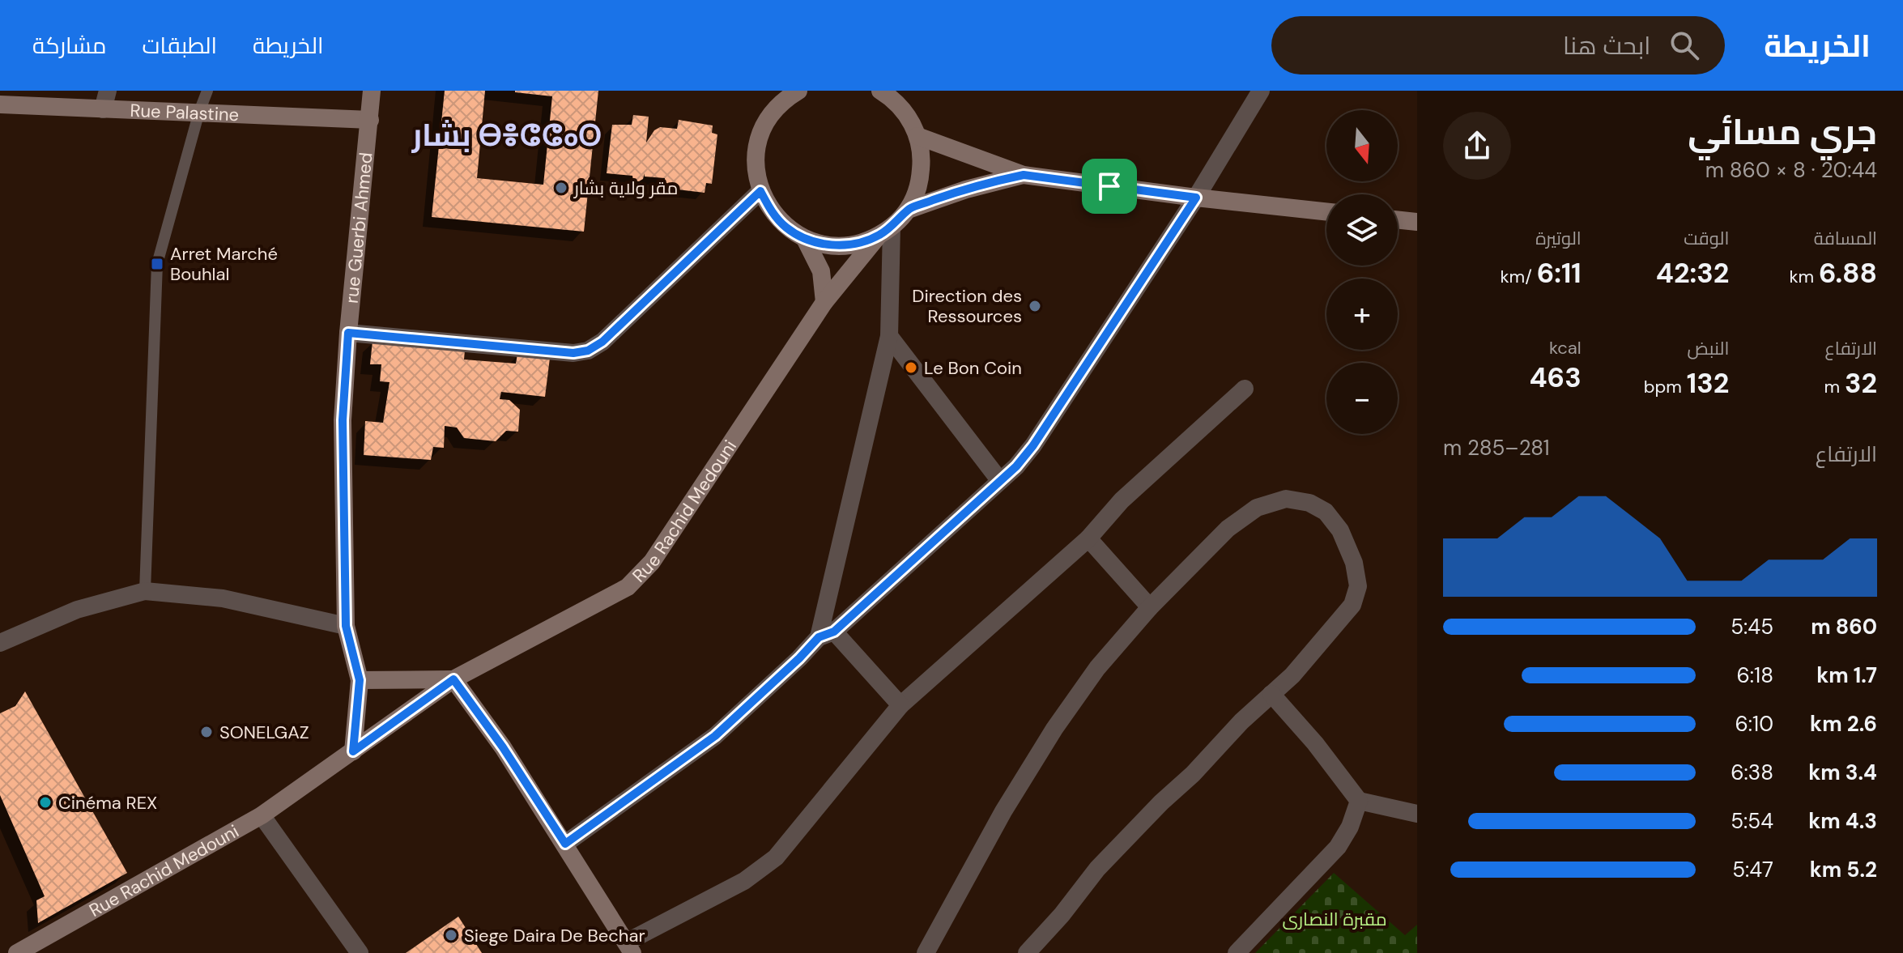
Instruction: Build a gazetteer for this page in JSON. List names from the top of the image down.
{
  "streets": {
    "main road": ["Rue Palastine", "rue Guerbi Ahmed", "Rue Rachid Medouni"]
  },
  "crossings": [
    ["Rue Palastine", "rue Guerbi Ahmed"],
    ["rue Guerbi Ahmed", "Rue Rachid Medouni"]
  ],
  "districts": ["بشار ⴱⴻⵛⵛⴰⵔ"],
  "parks": ["مقبرة النصارى"],
  "places": {
    "other": [
      "مقر ولاية بشار",
      "Direction des Ressources",
      "Le Bon Coin",
      "SONELGAZ",
      "Cinéma REX",
      "Siege Daira De Bechar"
    ],
    "transit": ["Arret Marché Bouhlal"]
  },
  "north": "bottom",
  "page": {
    "header": "الخريطة",
    "search": "ابحث هنا",
    "nav": ["الخريطة", "الطبقات", "مشاركة"],
    "heading": ["جري مسائي", "20:44 · 8 × 860 m"],
    "map_buttons": ["+", "−"],
    "stats": [
      ["المسافة", "6.88 km"],
      ["الوقت", "42:32"],
      ["الوتيرة", "6:11 /km"],
      ["الارتفاع", "32 m"],
      ["النبض", "132 bpm"],
      ["kcal", "463"]
    ],
    "chart": ["الارتفاع", "281–285 m"],
    "list": [
      {
        "name": "860 m",
        "note": "5:45"
      },
      {
        "name": "1.7 km",
        "note": "6:18"
      },
      {
        "name": "2.6 km",
        "note": "6:10"
      },
      {
        "name": "3.4 km",
        "note": "6:38"
      },
      {
        "name": "4.3 km",
        "note": "5:54"
      },
      {
        "name": "5.2 km",
        "note": "5:47"
      }
    ]
  }
}
